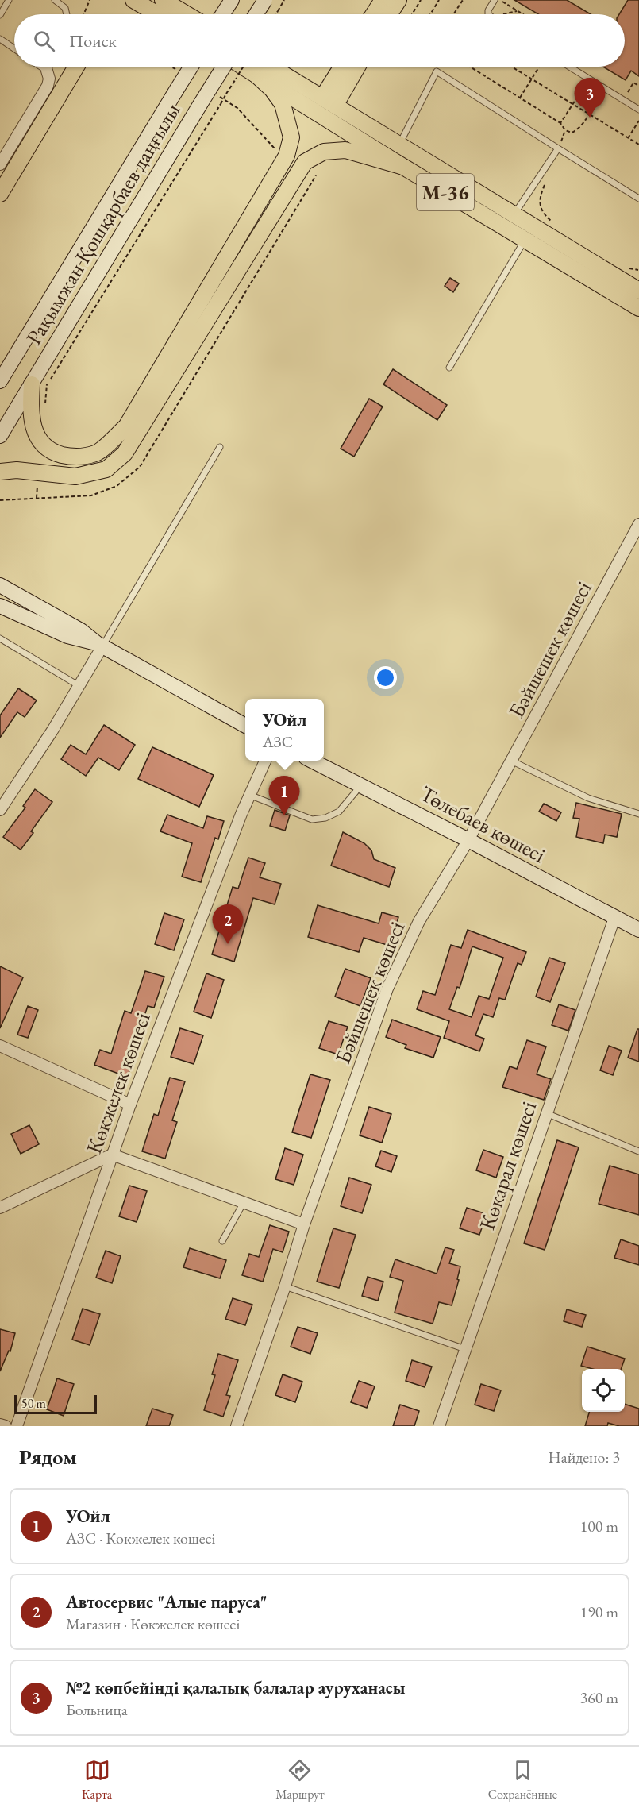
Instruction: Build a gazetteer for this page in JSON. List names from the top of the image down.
{
  "streets": {
    "main road": ["M-36", "Рақымжан Қошқарбаев даңғылы", "Төлебаев көшесі"],
    "street": ["Бәйшешек көшесі", "Көкжелек көшесі", "Көкарал көшесі"]
  },
  "crossings": [
    ["Бәйшешек көшесі", "Төлебаев көшесі"],
    ["Төлебаев көшесі", "Көкарал көшесі"]
  ],
  "scale_bar": "50 m",
  "page": {
    "search": "Поиск",
    "pins": ["3", "1", "2"],
    "popup": ["УОйл", "АЗС"],
    "scale": "50 m",
    "heading": ["Рядом", "Найдено: 3"],
    "list": [
      {
        "mark": "1",
        "name": "УОйл",
        "note": "АЗС · Көкжелек көшесі",
        "value": "100 m"
      },
      {
        "mark": "2",
        "name": "Автосервис \"Алые паруса\"",
        "note": "Магазин · Көкжелек көшесі",
        "value": "190 m"
      },
      {
        "mark": "3",
        "name": "№2 көпбейінді қалалық балалар ауруханасы",
        "note": "Больница",
        "value": "360 m"
      }
    ],
    "nav": ["Карта", "Маршрут", "Сохранённые"]
  }
}
